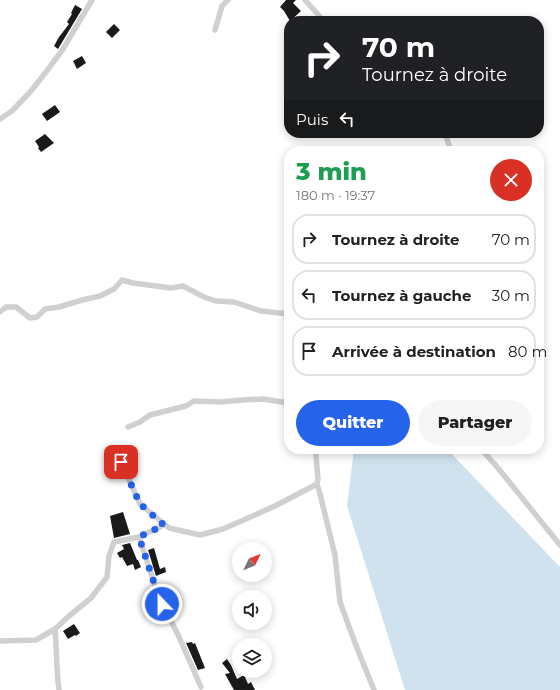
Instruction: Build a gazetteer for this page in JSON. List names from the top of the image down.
{
  "north": "top right",
  "page": {
    "turn": ["70 m", "Tournez à droite"],
    "then": "Puis",
    "heading": ["3 min", "180 m · 19:37"],
    "list": [
      {
        "name": "Tournez à droite",
        "value": "70 m"
      },
      {
        "name": "Tournez à gauche",
        "value": "30 m"
      },
      {
        "name": "Arrivée à destination",
        "value": "80 m"
      }
    ],
    "buttons": ["Quitter", "Partager"]
  }
}
